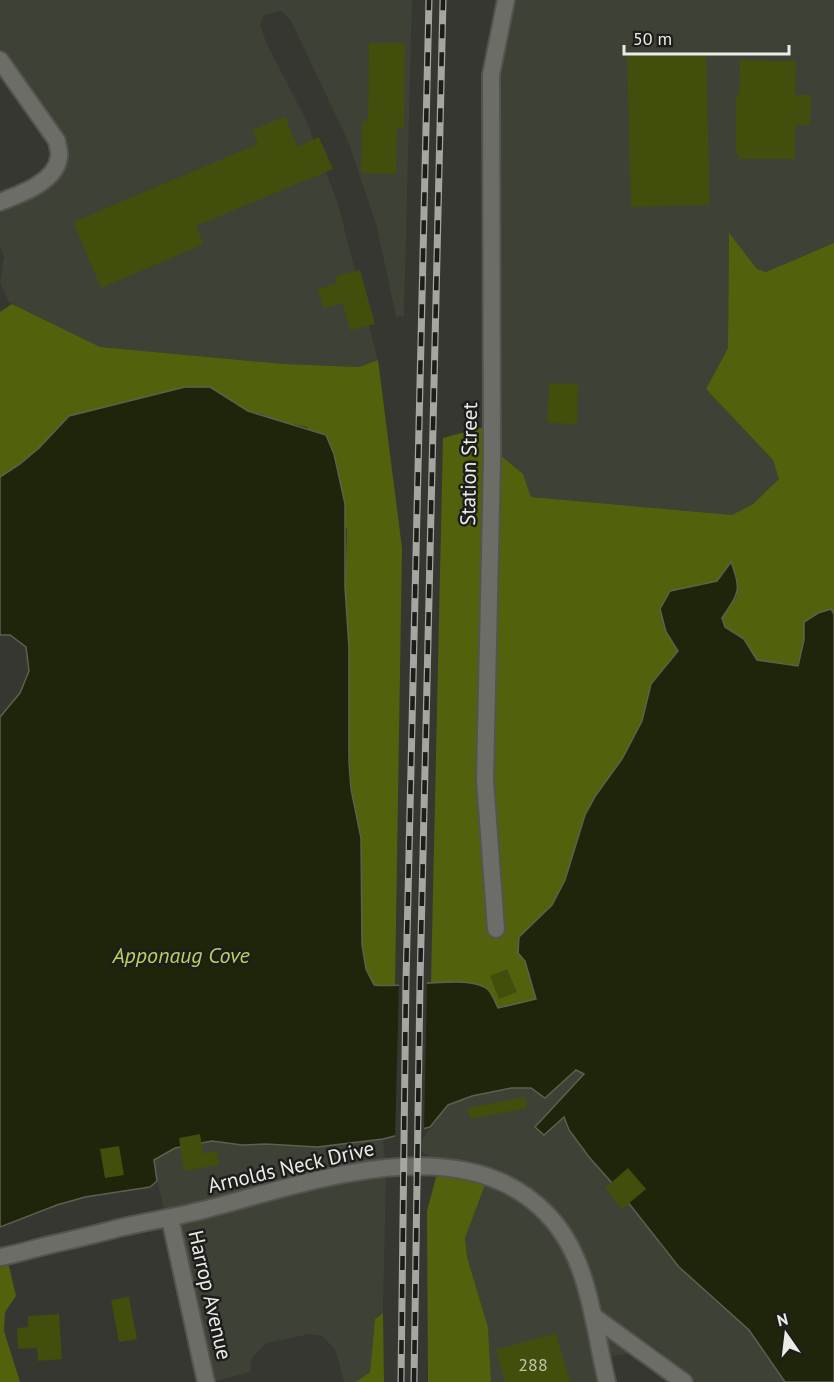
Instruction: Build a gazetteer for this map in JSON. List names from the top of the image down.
{
  "streets": {
    "street": ["Station Street", "Arnolds Neck Drive", "Harrop Avenue"]
  },
  "crossings": [
    ["Arnolds Neck Drive", "Harrop Avenue"]
  ],
  "water": ["Apponaug Cove"],
  "house_numbers": ["288"],
  "scale_bar": "50 m",
  "north": "top"
}
